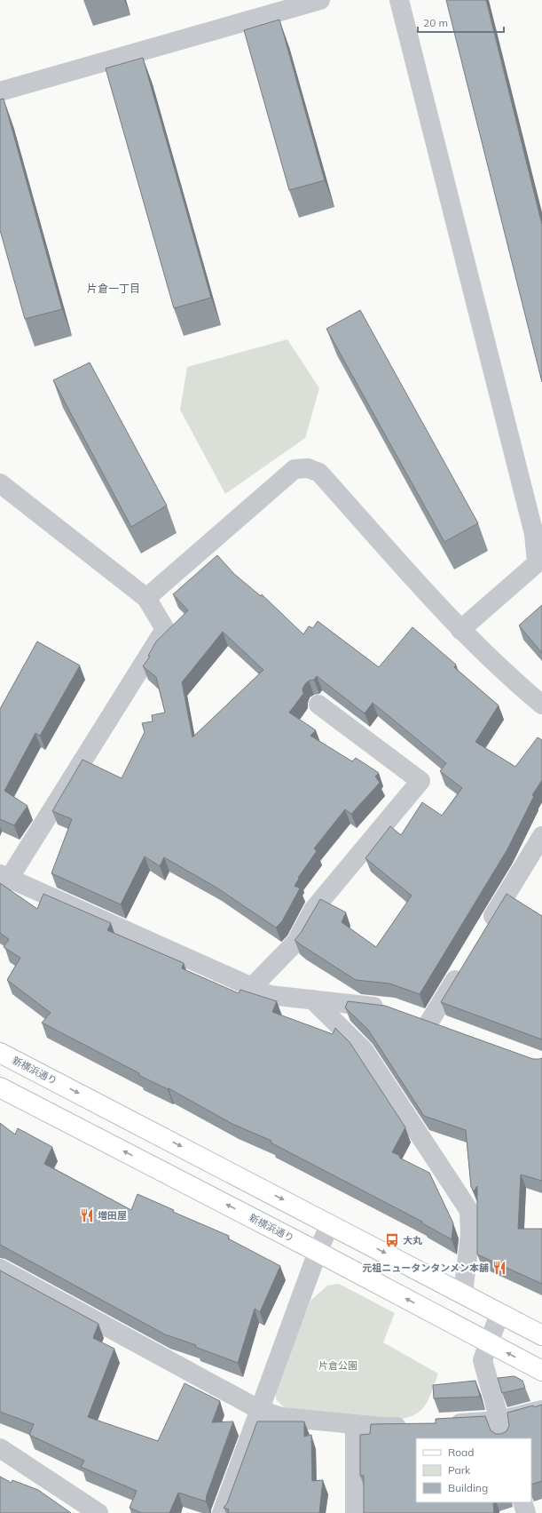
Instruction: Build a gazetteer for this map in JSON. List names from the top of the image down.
{
  "streets": {
    "main road": ["新横浜通り"]
  },
  "districts": ["片倉一丁目"],
  "parks": ["片倉公園"],
  "places": {
    "restaurant": ["増田屋", "元祖ニュータンタンメン本舗"],
    "bus stop": ["大丸"]
  },
  "legend": ["Road", "Park", "Building"],
  "scale_bar": "20 m"
}
